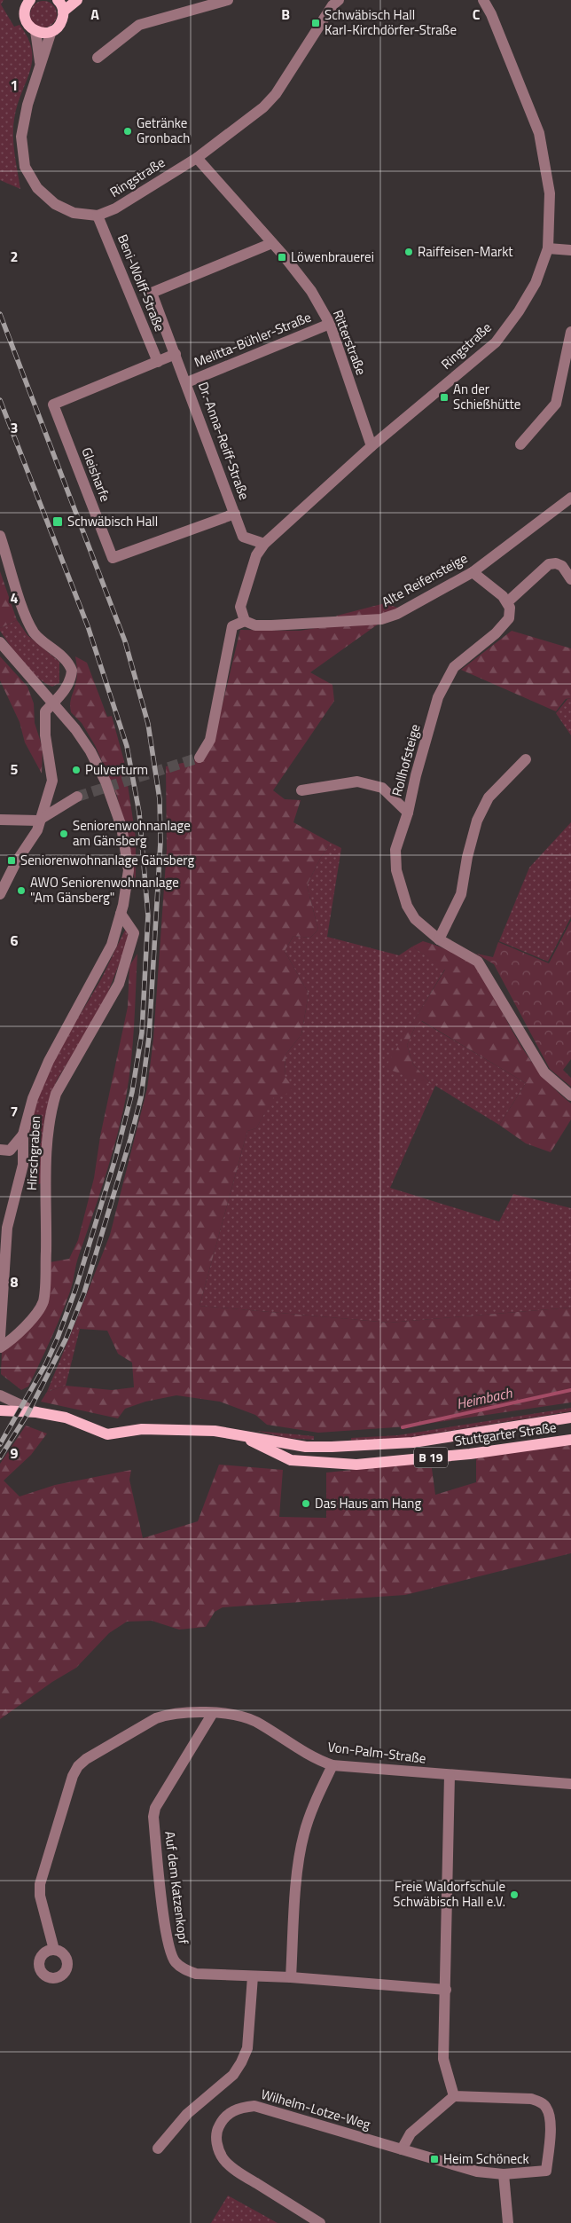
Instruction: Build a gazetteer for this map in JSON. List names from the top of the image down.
{
  "streets": {
    "main road": ["Stuttgarter Straße", "B 19"],
    "street": [
      "Ringstraße",
      "Beni-Wolff-Straße",
      "Melitta-Bühler-Straße",
      "Ritterstraße",
      "Dr.-Anna-Reiff-Straße",
      "Gleisharfe",
      "Alte Reifensteige",
      "Rollhofsteige",
      "Hirschgraben",
      "Von-Palm-Straße",
      "Auf dem Katzenkopf",
      "Wilhelm-Lotze-Weg"
    ]
  },
  "crossings": [
    ["Ringstraße", "Beni-Wolff-Straße"],
    ["Ringstraße", "Ritterstraße"],
    ["Ringstraße", "Dr.-Anna-Reiff-Straße"],
    ["Ringstraße", "Alte Reifensteige"],
    ["Beni-Wolff-Straße", "Gleisharfe"],
    ["Melitta-Bühler-Straße", "Ritterstraße"],
    ["Melitta-Bühler-Straße", "Dr.-Anna-Reiff-Straße"],
    ["Ritterstraße", "Dr.-Anna-Reiff-Straße"],
    ["Dr.-Anna-Reiff-Straße", "Gleisharfe"],
    ["Stuttgarter Straße", "B 19"],
    ["Von-Palm-Straße", "Auf dem Katzenkopf"]
  ],
  "water": ["Heimbach"],
  "places": {
    "transit": [
      "Schwäbisch Hall Karl-Kirchdörfer-Straße",
      "Löwenbrauerei",
      "An der Schießhütte",
      "Schwäbisch Hall",
      "Seniorenwohnanlage Gänsberg",
      "Heim Schöneck"
    ],
    "other": [
      "Getränke Gronbach",
      "Raiffeisen-Markt",
      "Pulverturm",
      "Seniorenwohnanlage am Gänsberg",
      "AWO Seniorenwohnanlage \"Am Gänsberg\"",
      "Das Haus am Hang",
      "Freie Waldorfschule Schwäbisch Hall e.V."
    ]
  },
  "grid": {
    "columns": ["A", "B", "C"],
    "rows": [
      "1",
      "2",
      "3",
      "4",
      "5",
      "6",
      "7",
      "8",
      "9"
    ]
  }
}
